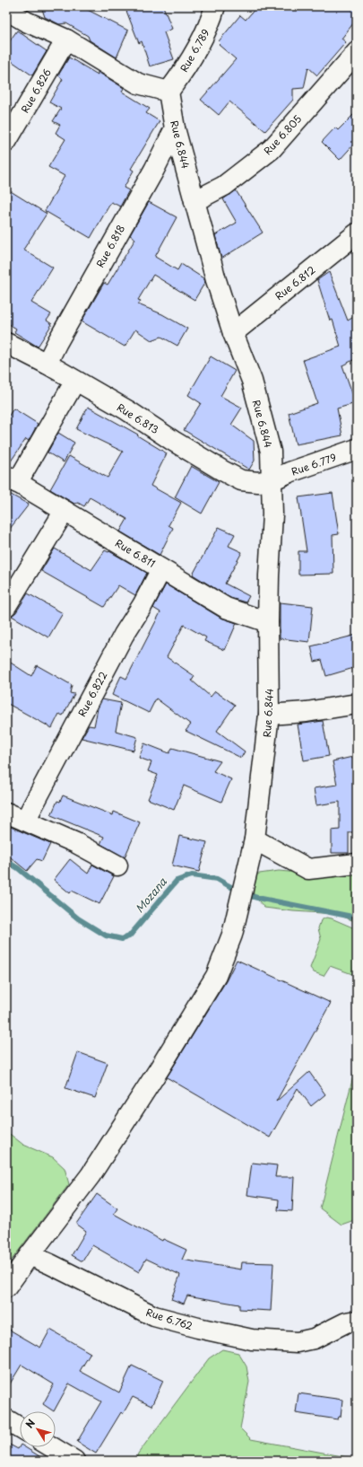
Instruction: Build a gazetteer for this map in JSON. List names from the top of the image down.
{
  "streets": {
    "street": [
      "Rue 6.789",
      "Rue 6.826",
      "Rue 6.805",
      "Rue 6.844",
      "Rue 6.818",
      "Rue 6.812",
      "Rue 6.813",
      "Rue 6.779",
      "Rue 6.811",
      "Rue 6.822",
      "Rue 6.762"
    ]
  },
  "crossings": [
    ["Rue 6.789", "Rue 6.844"],
    ["Rue 6.805", "Rue 6.844"],
    ["Rue 6.844", "Rue 6.818"],
    ["Rue 6.844", "Rue 6.812"],
    ["Rue 6.844", "Rue 6.813"],
    ["Rue 6.844", "Rue 6.779"],
    ["Rue 6.844", "Rue 6.811"],
    ["Rue 6.844", "Rue 6.762"],
    ["Rue 6.818", "Rue 6.813"],
    ["Rue 6.813", "Rue 6.779"],
    ["Rue 6.811", "Rue 6.822"]
  ],
  "water": ["Mozana"],
  "north": "top left"
}
